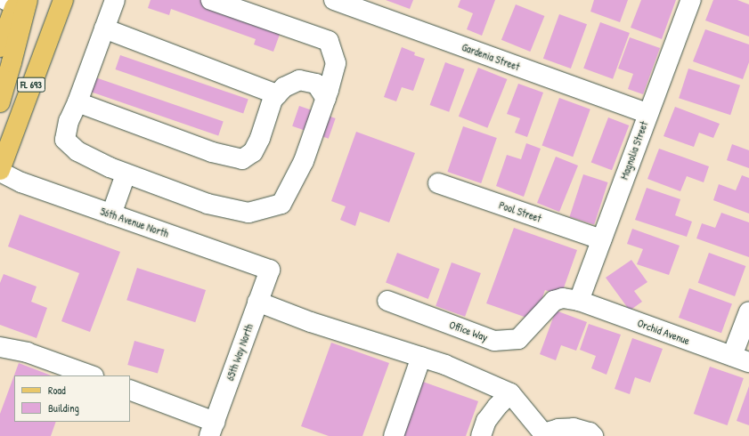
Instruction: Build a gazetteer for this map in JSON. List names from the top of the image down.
{
  "streets": {
    "main road": ["FL 693"],
    "street": [
      "Gardenia Street",
      "Magnolia Street",
      "Pool Street",
      "56th Avenue North",
      "Office Way",
      "Orchid Avenue",
      "65th Way North"
    ]
  },
  "crossings": [
    ["Gardenia Street", "Magnolia Street"],
    ["FL 693", "56th Avenue North"],
    ["Magnolia Street", "Pool Street"],
    ["Magnolia Street", "Office Way"],
    ["Magnolia Street", "Orchid Avenue"],
    ["56th Avenue North", "65th Way North"],
    ["Office Way", "Orchid Avenue"]
  ],
  "legend": ["Road", "Building"]
}
